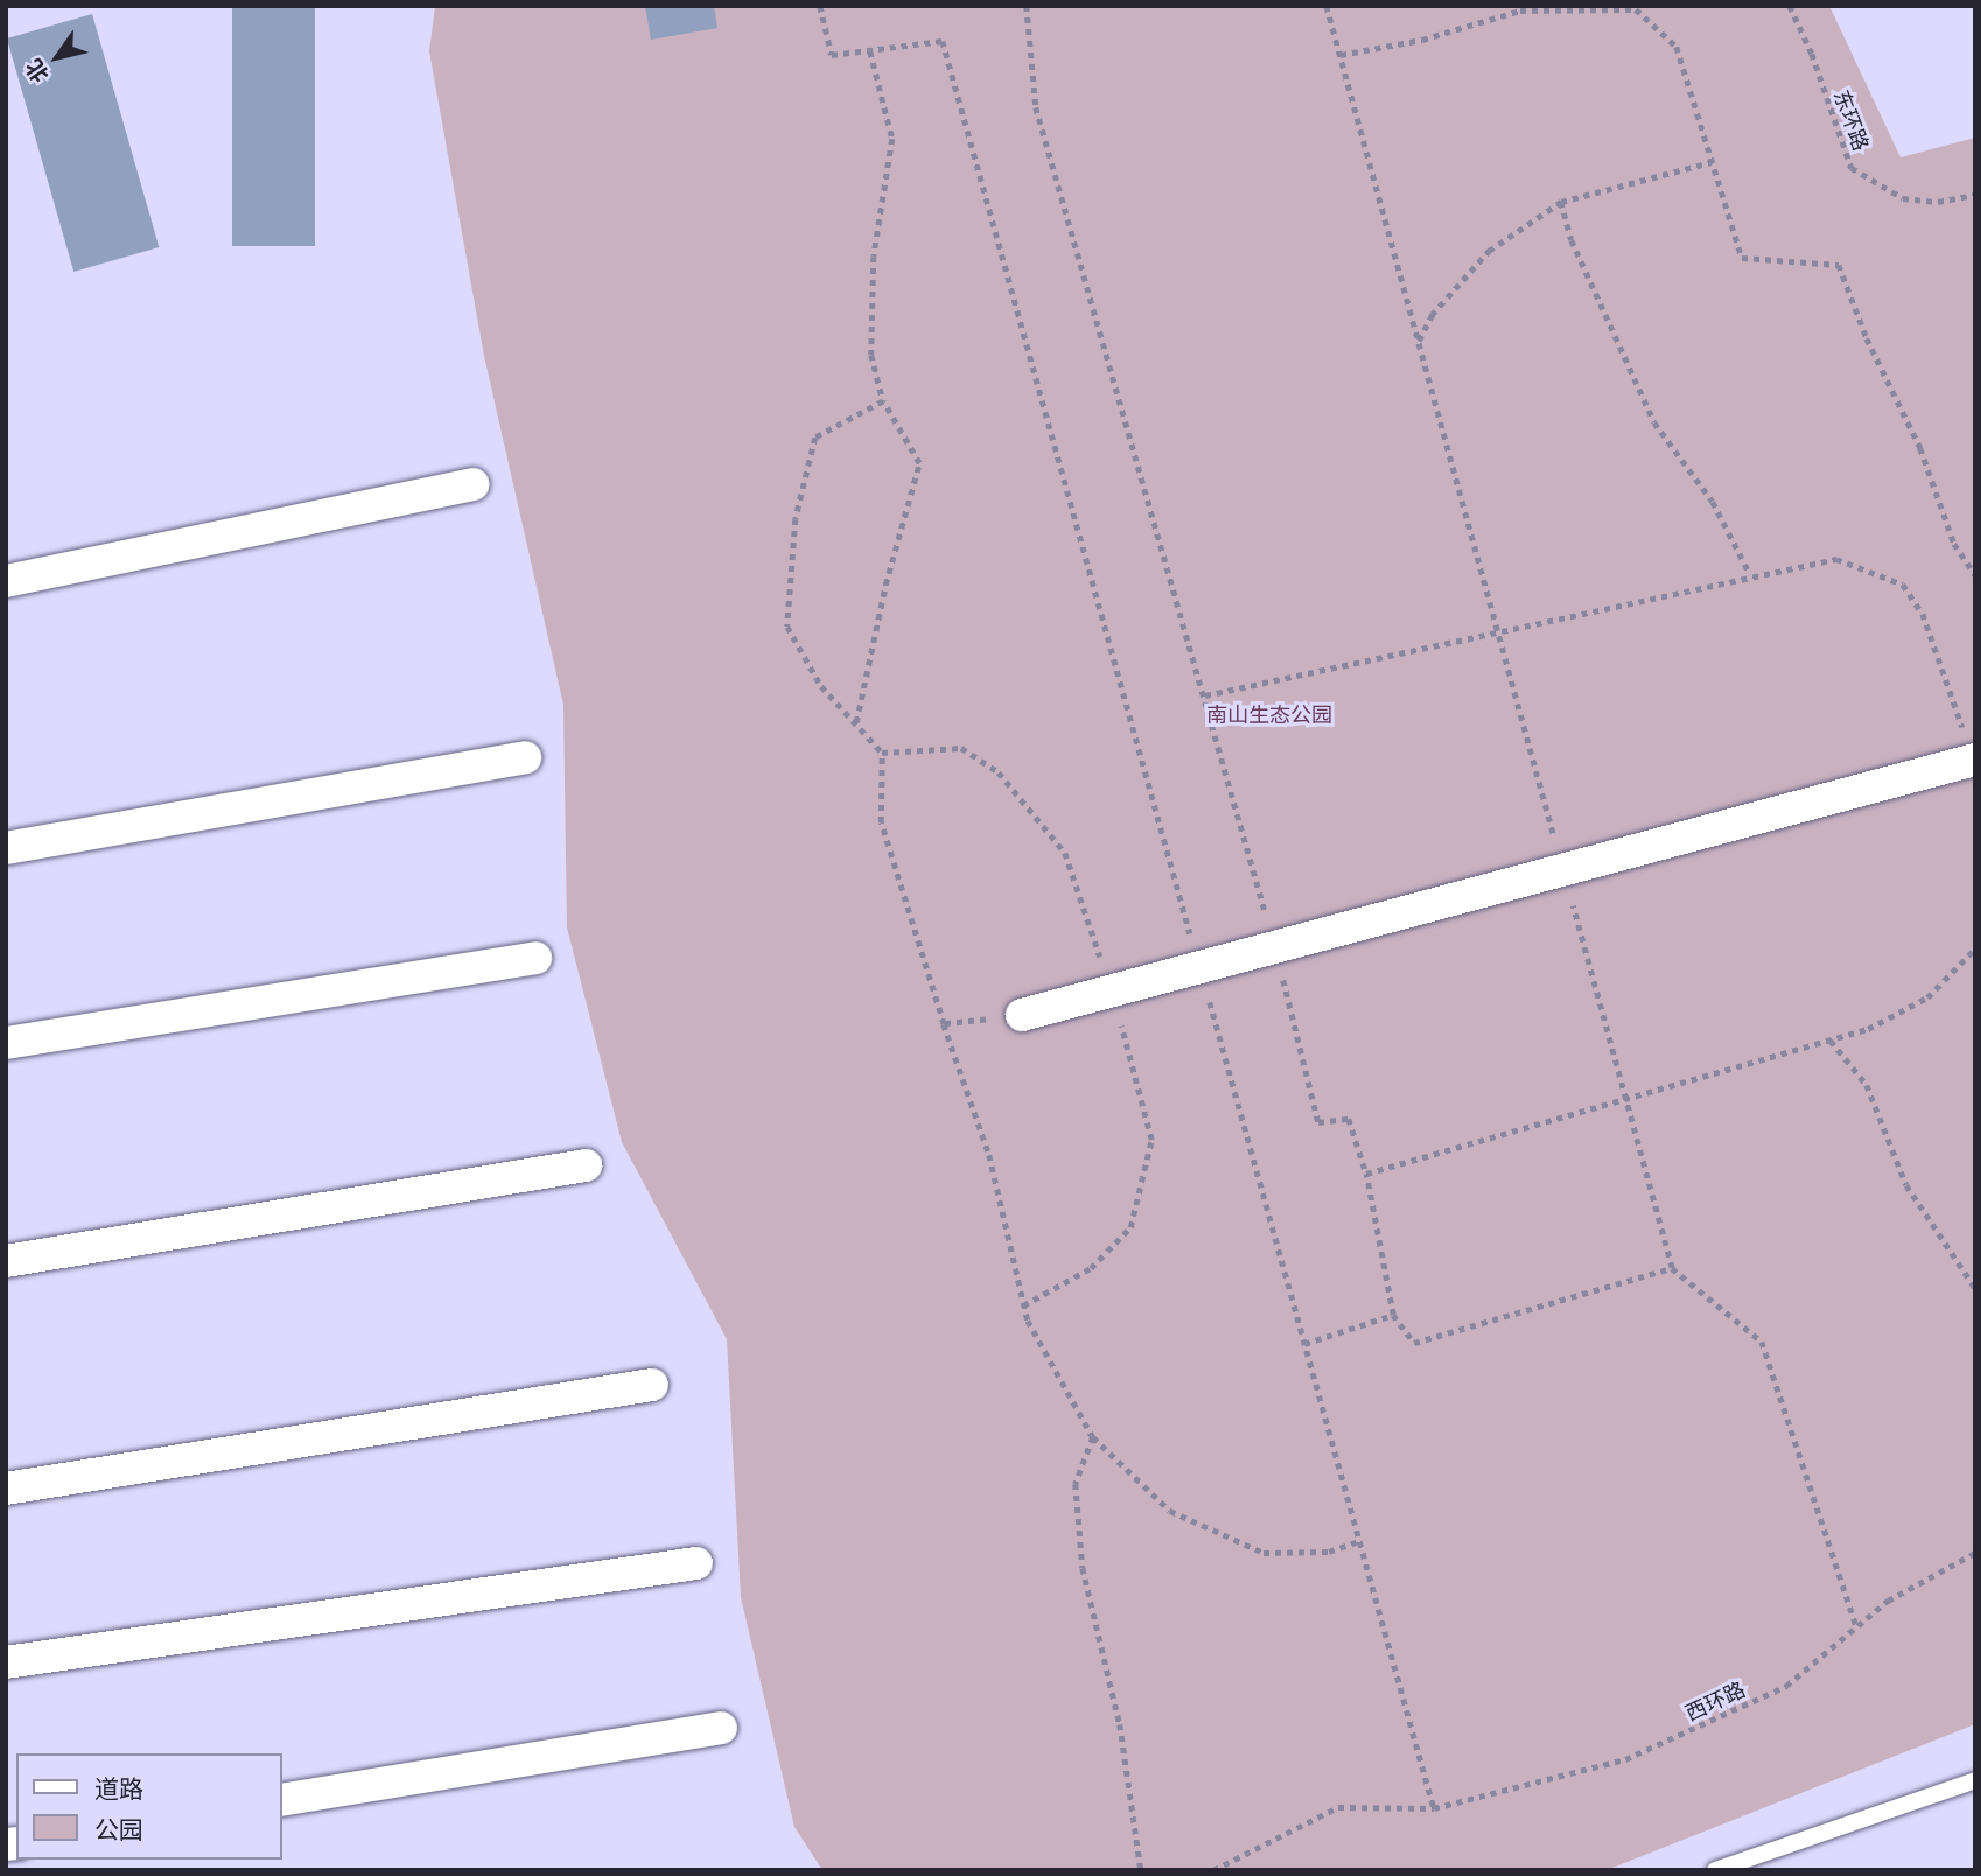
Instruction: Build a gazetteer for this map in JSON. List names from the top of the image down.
{
  "streets": {
    "path": ["东环路", "西环路"]
  },
  "parks": ["南山生态公园"],
  "legend": ["道路", "公园"],
  "north": "bottom left"
}
